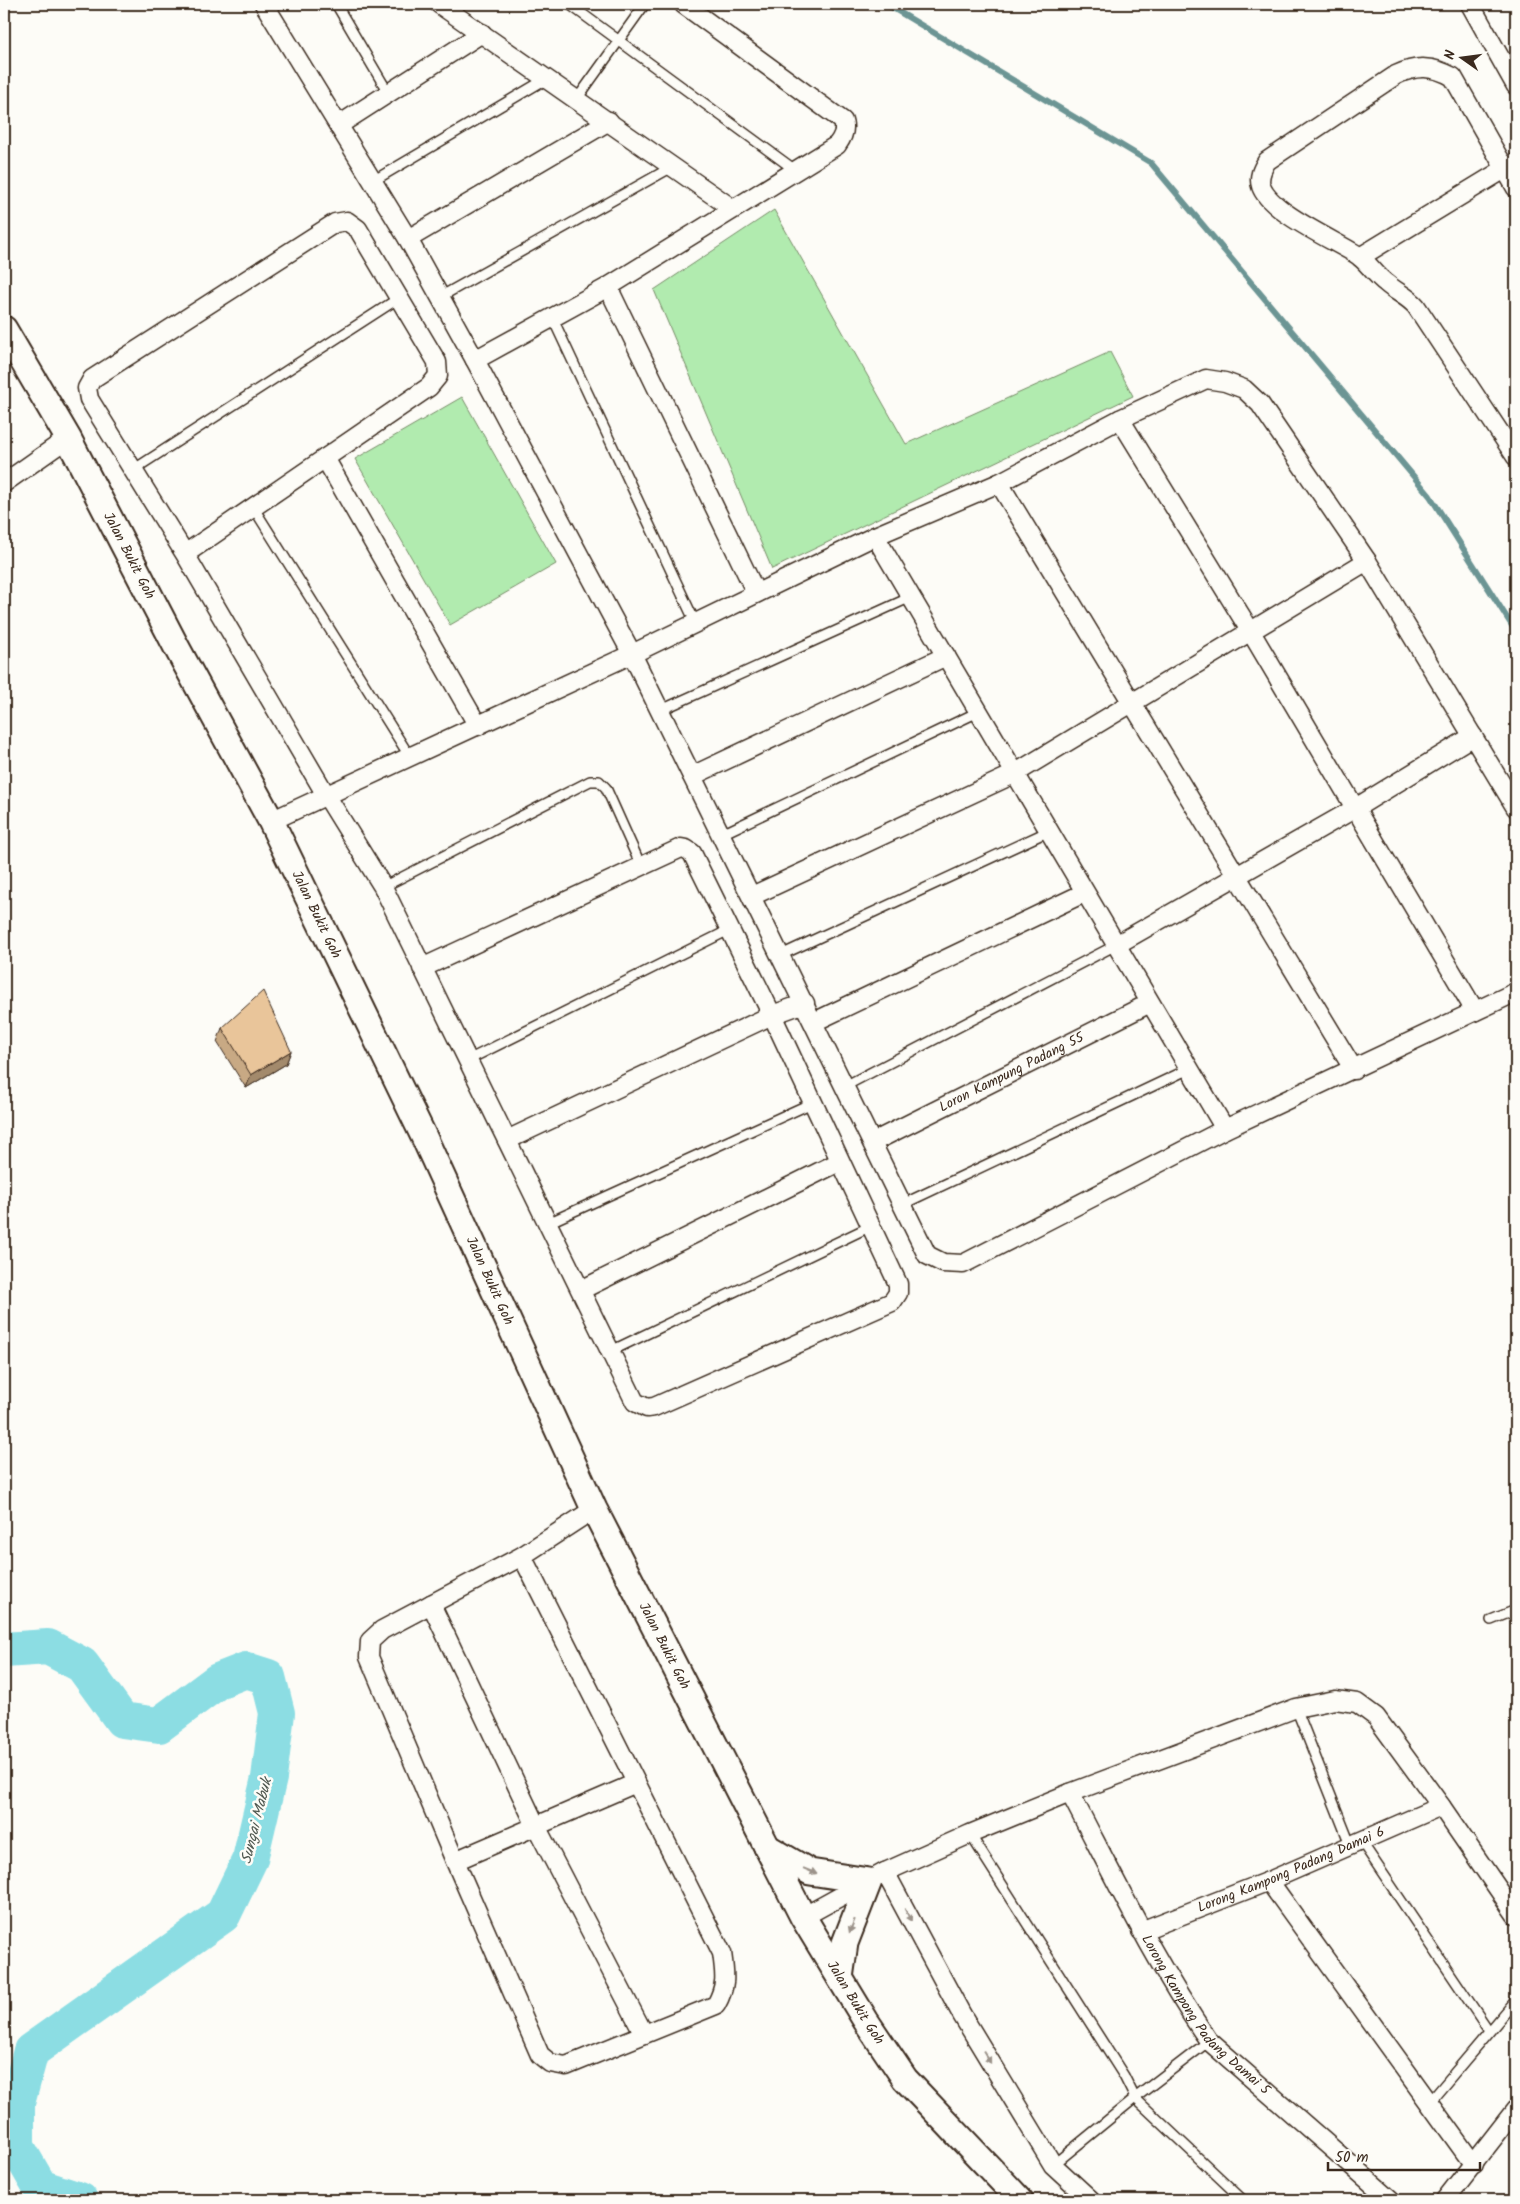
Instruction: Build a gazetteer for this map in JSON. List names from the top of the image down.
{
  "streets": {
    "main road": ["Jalan Bukit Goh"],
    "street": ["Loron Kampung Padang 55", "Lorong Kampong Padang Damai 6", "Lorong Kampong Padang Damai 5"]
  },
  "crossings": [
    ["Lorong Kampong Padang Damai 6", "Lorong Kampong Padang Damai 5"]
  ],
  "water": ["Sungai Mabuk"],
  "scale_bar": "50 m",
  "north": "left"
}
